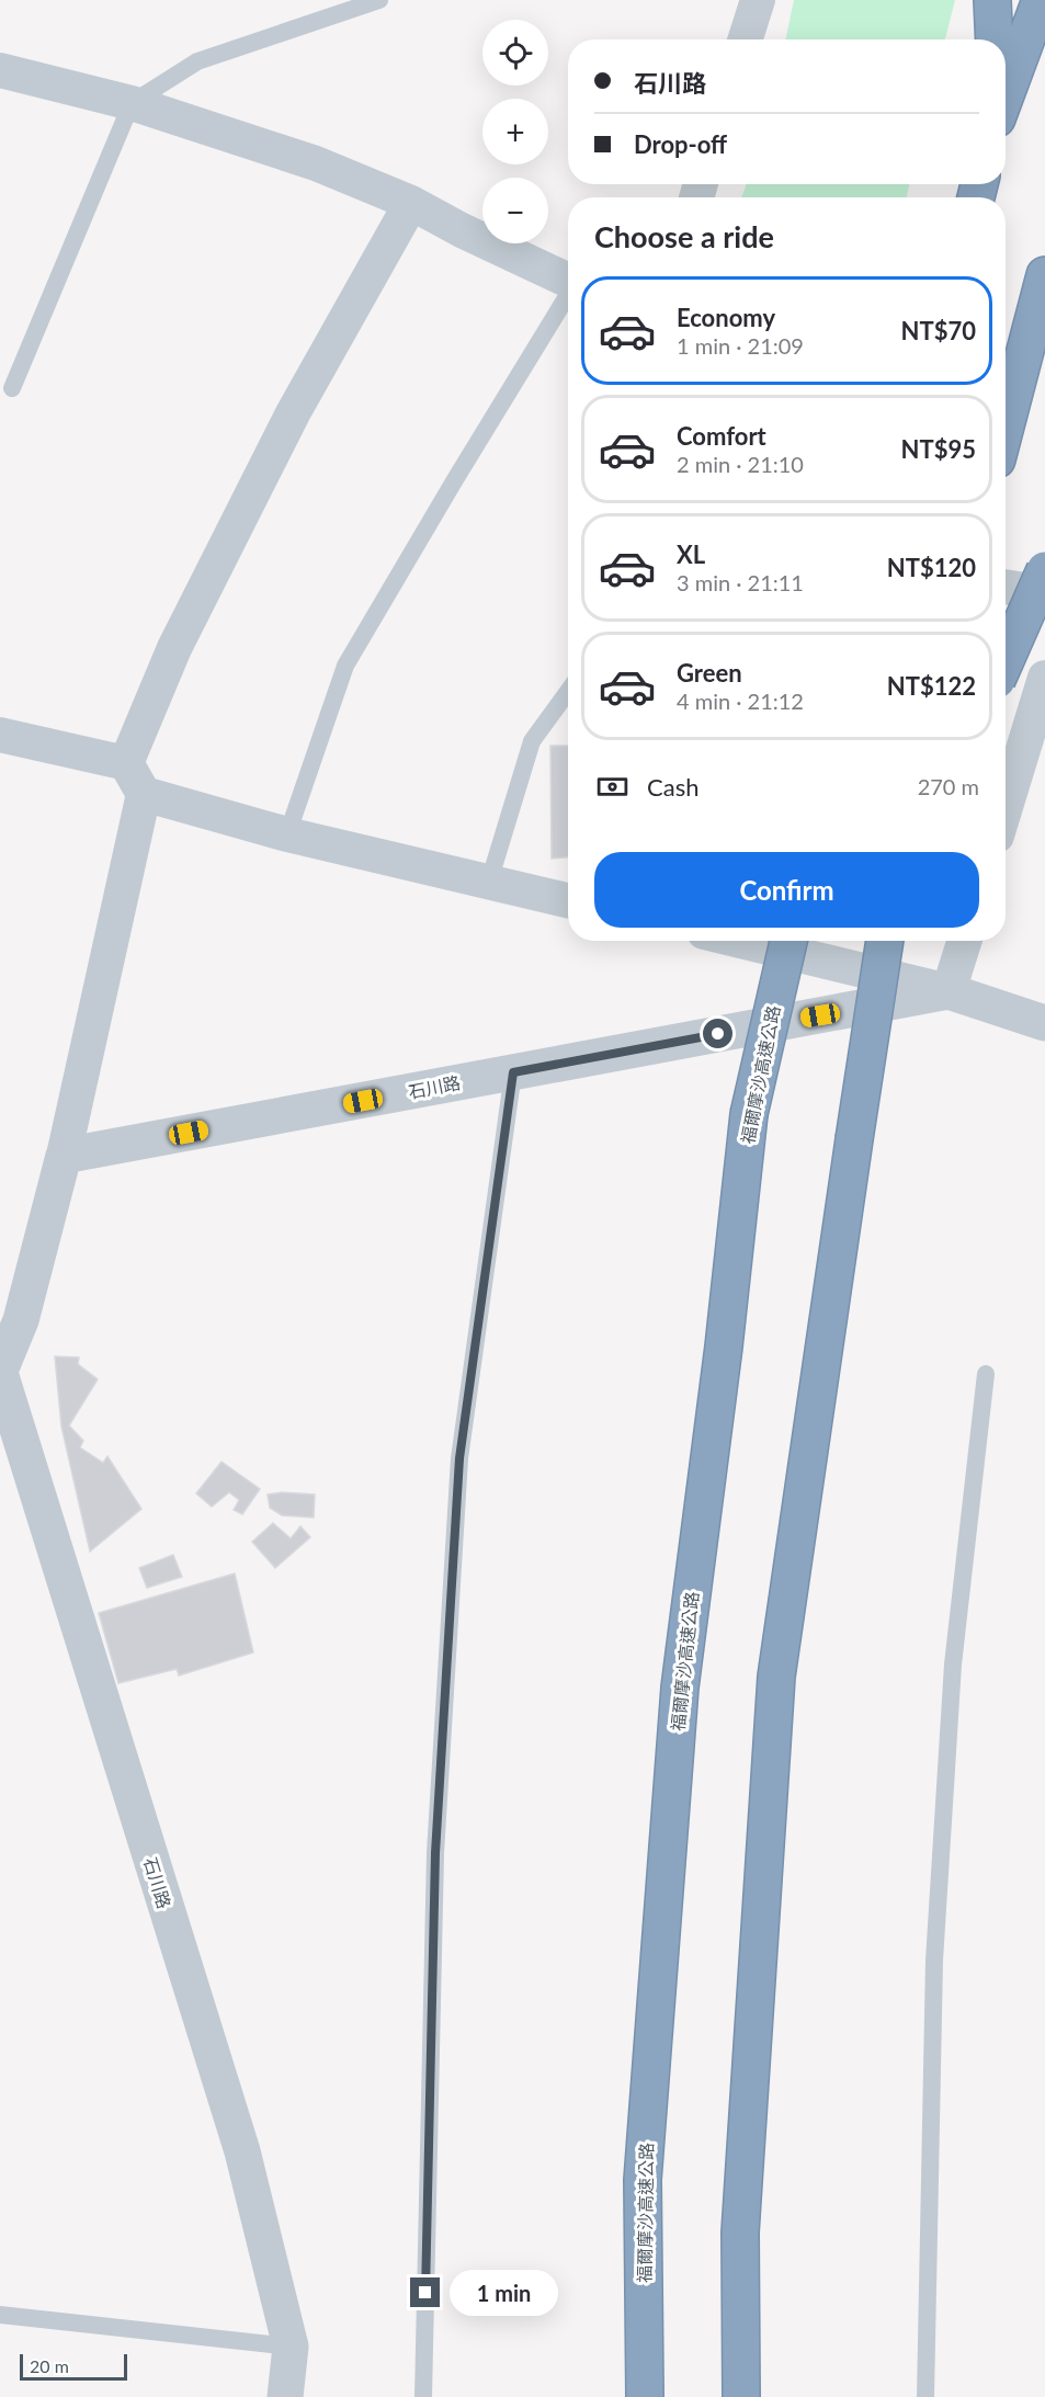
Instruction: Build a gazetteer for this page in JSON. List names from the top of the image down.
{
  "streets": {
    "highway": ["福爾摩沙高速公路"],
    "street": ["石川路"]
  },
  "scale_bar": "20 m",
  "page": {
    "map_buttons": ["+", "−"],
    "banner": ["石川路", "Drop-off"],
    "heading": "Choose a ride",
    "list": [
      {
        "name": "Economy",
        "note": "1 min · 21:09",
        "value": "NT$70"
      },
      {
        "name": "Comfort",
        "note": "2 min · 21:10",
        "value": "NT$95"
      },
      {
        "name": "XL",
        "note": "3 min · 21:11",
        "value": "NT$120"
      },
      {
        "name": "Green",
        "note": "4 min · 21:12",
        "value": "NT$122"
      }
    ],
    "pay": ["Cash", "270 m"],
    "buttons": "Confirm",
    "bubble": "1 min",
    "scale": "20 m"
  }
}
